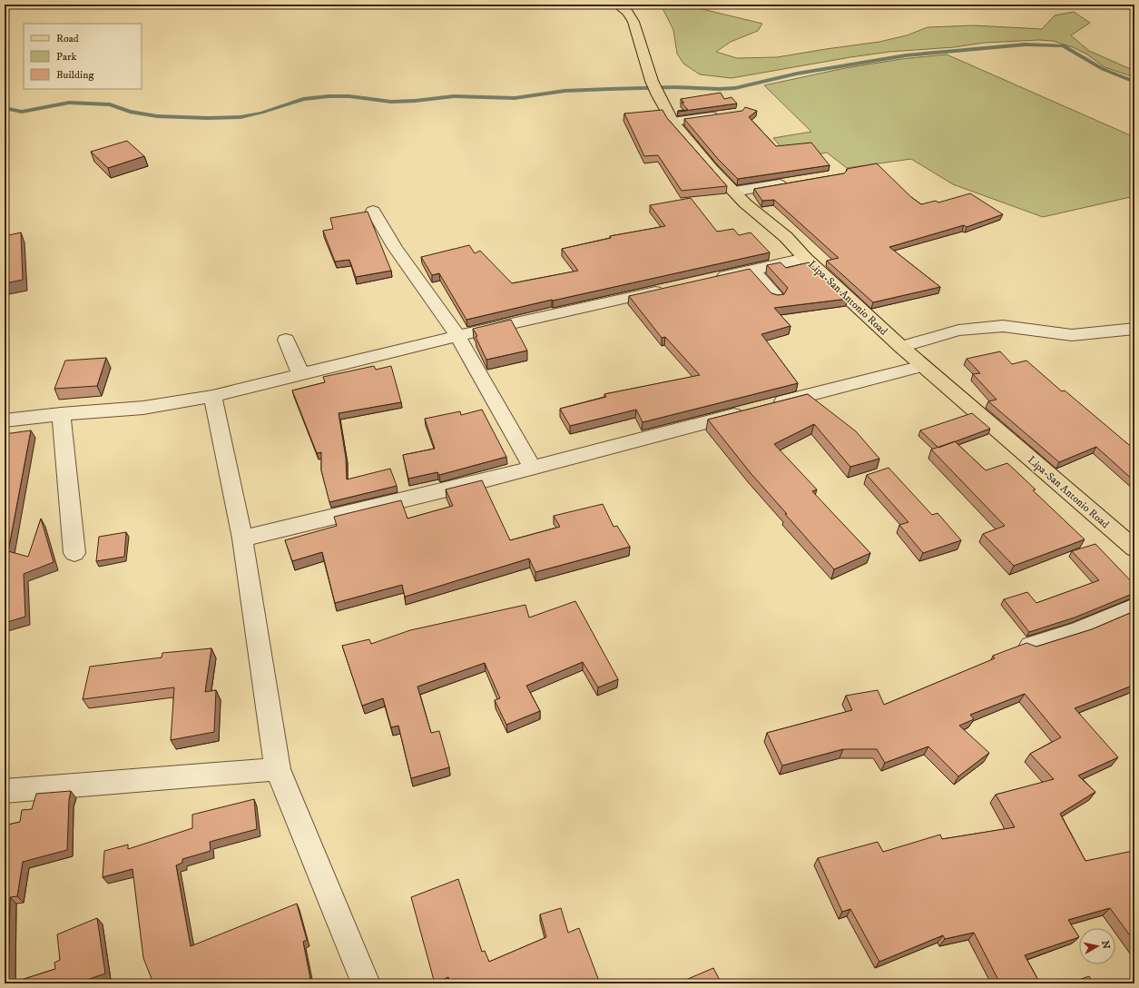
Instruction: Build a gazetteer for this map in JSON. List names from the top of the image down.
{
  "streets": {
    "main road": ["Lipa-San Antonio Road"]
  },
  "legend": ["Road", "Park", "Building"],
  "north": "right"
}
